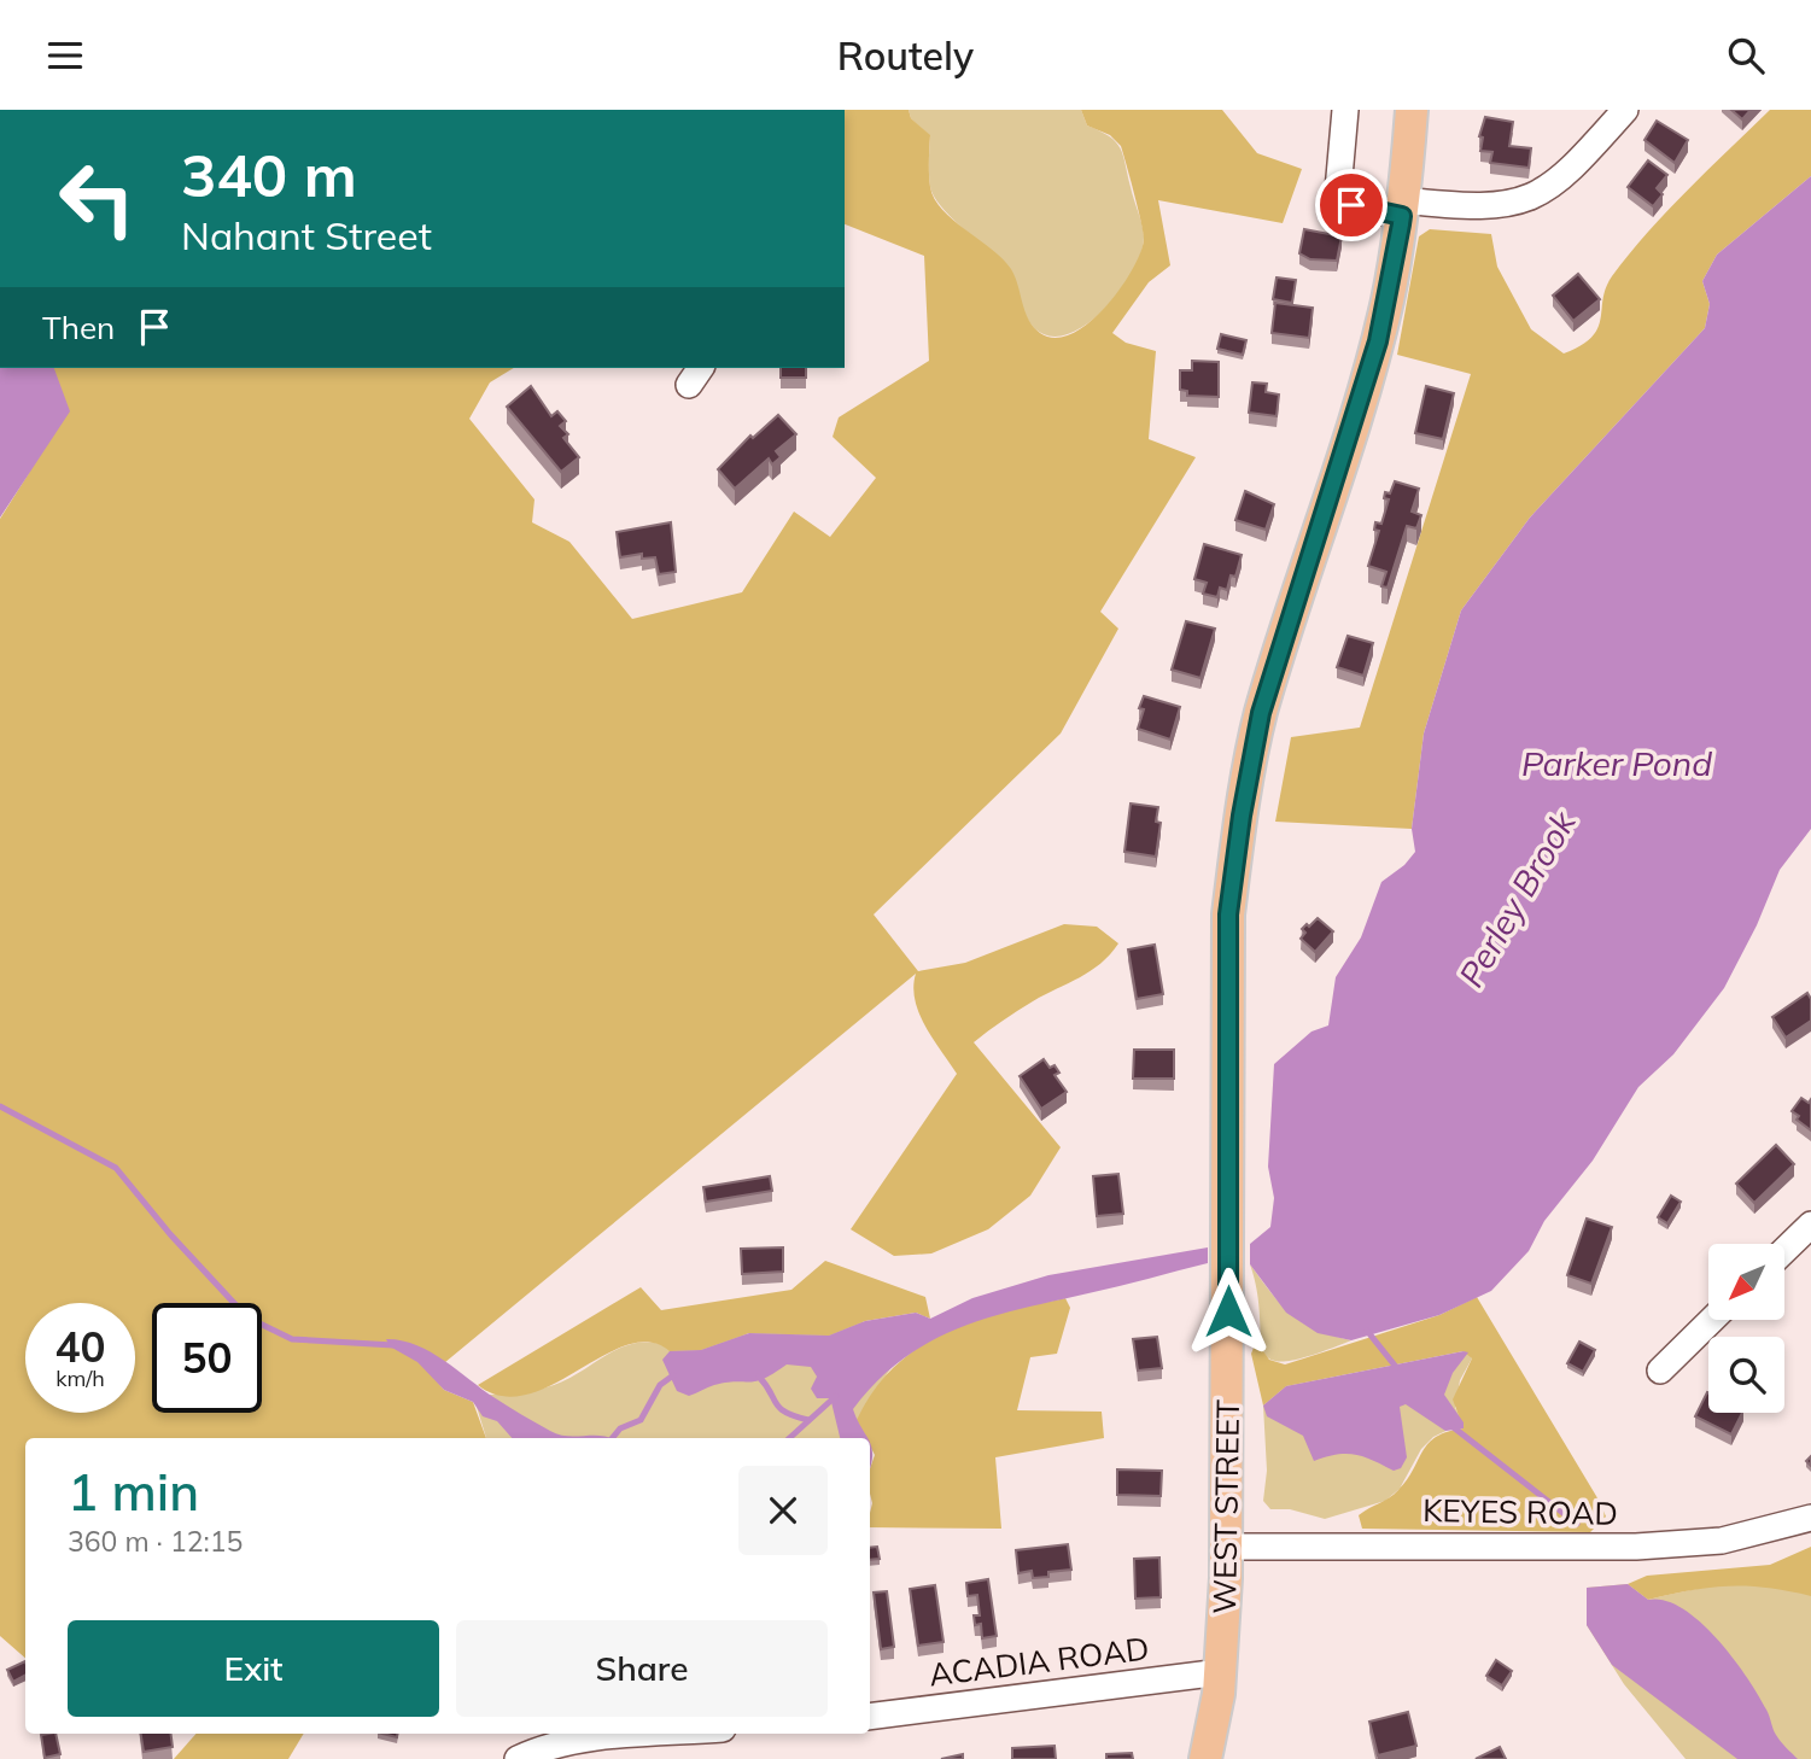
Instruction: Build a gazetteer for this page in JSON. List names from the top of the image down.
{
  "streets": {
    "main road": ["WEST STREET"],
    "street": ["KEYES ROAD", "ACADIA ROAD"]
  },
  "crossings": [
    ["WEST STREET", "KEYES ROAD"],
    ["WEST STREET", "ACADIA ROAD"]
  ],
  "water": ["Parker Pond", "Perley Brook"],
  "north": "bottom left",
  "page": {
    "header": "Routely",
    "turn": ["340 m", "Nahant Street"],
    "then": "Then",
    "speed": "40 km/h",
    "limit": "50",
    "heading": ["1 min", "360 m · 12:15"],
    "buttons": ["Exit", "Share"]
  }
}
